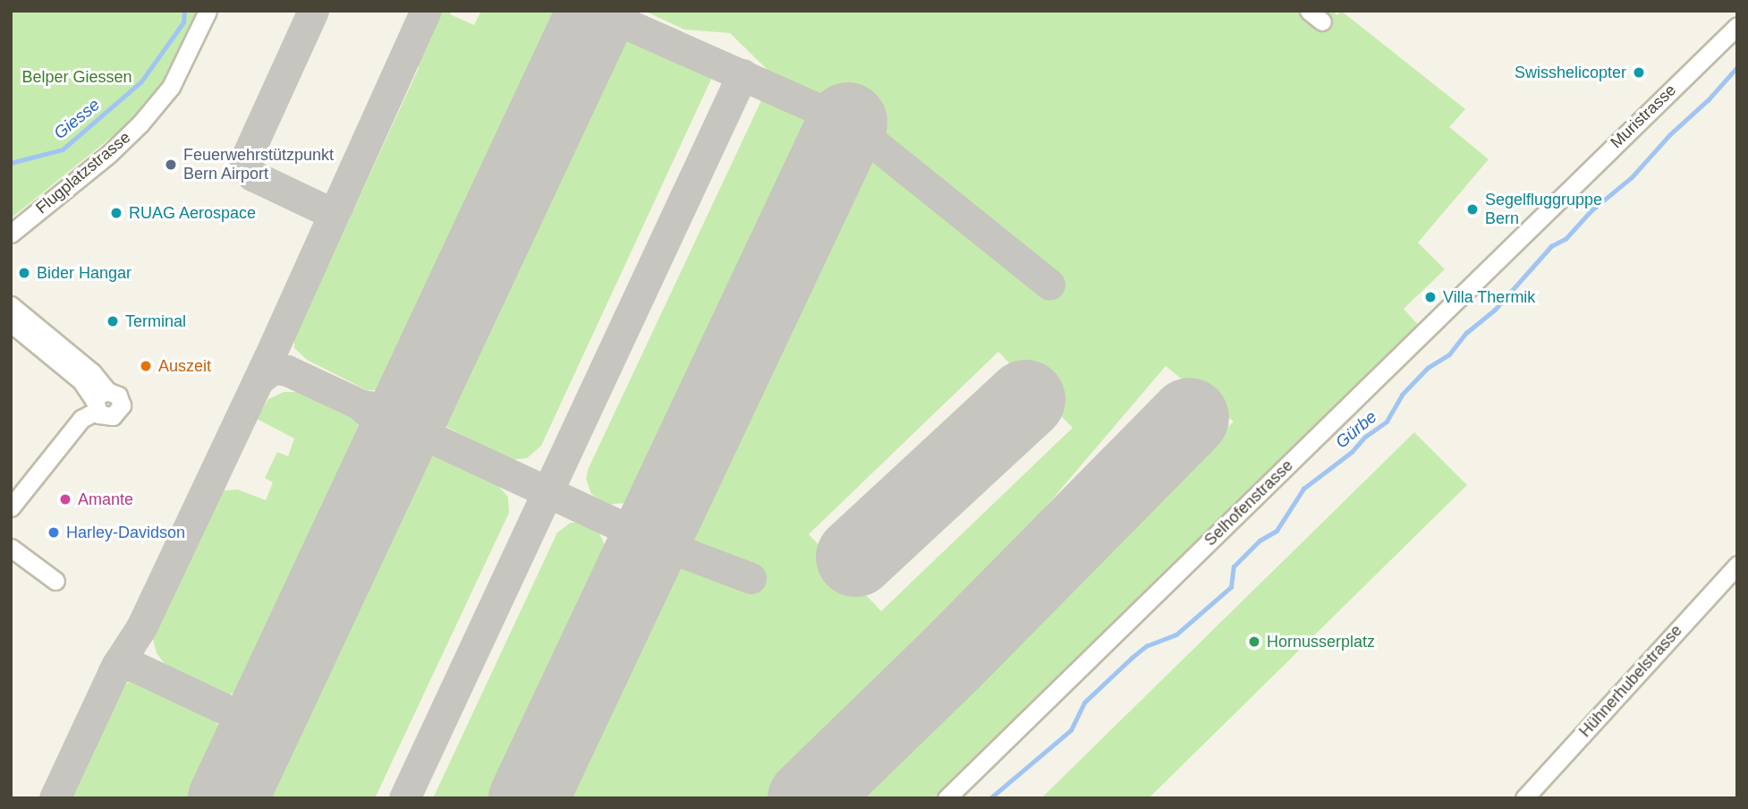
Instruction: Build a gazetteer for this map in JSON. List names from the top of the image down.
{
  "streets": {
    "street": [
      "Muristrasse",
      "Flugplatzstrasse",
      "Selhofenstrasse",
      "Hühnerhubelstrasse"
    ]
  },
  "crossings": [
    ["Muristrasse", "Selhofenstrasse"]
  ],
  "water": ["Giesse", "Gürbe"],
  "parks": ["Belper Giessen"],
  "places": [
    "Swisshelicopter",
    "Feuerwehrstützpunkt Bern Airport",
    "Segelfluggruppe Bern",
    "RUAG Aerospace",
    "Bider Hangar",
    "Villa Thermik",
    "Terminal",
    "Auszeit",
    "Amante",
    "Harley-Davidson",
    "Hornusserplatz"
  ]
}
